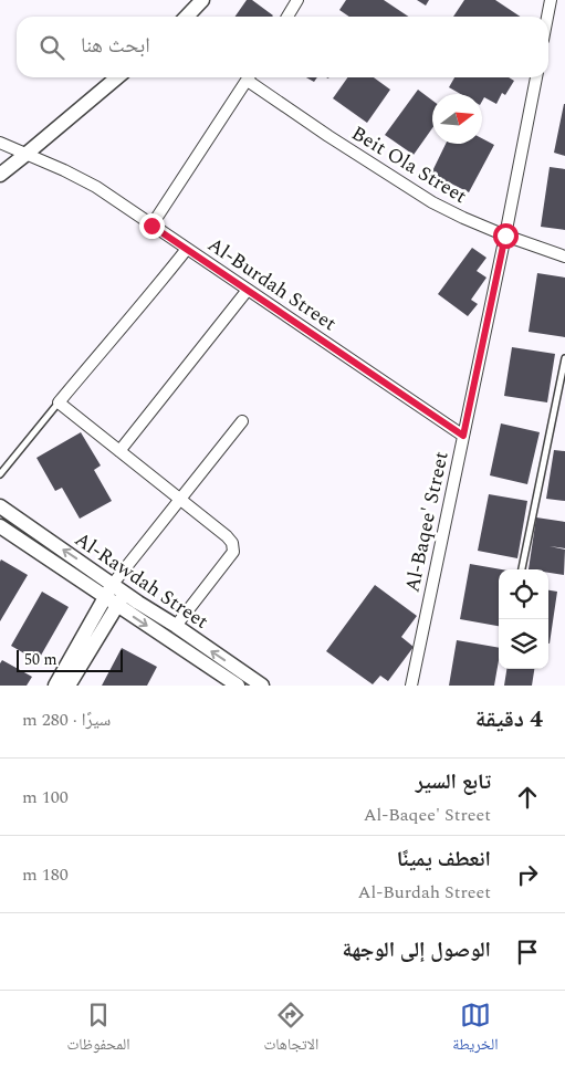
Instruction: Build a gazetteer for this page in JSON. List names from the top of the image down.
{
  "streets": {
    "street": [
      "Beit Ola Street",
      "Al-Burdah Street",
      "Al-Baqee' Street",
      "Al-Rawdah Street"
    ]
  },
  "crossings": [
    ["Beit Ola Street", "Al-Baqee' Street"],
    ["Al-Burdah Street", "Al-Baqee' Street"]
  ],
  "scale_bar": "50 m",
  "north": "right",
  "page": {
    "search": "ابحث هنا",
    "scale": "50 m",
    "heading": ["4 دقيقة", "سيرًا · 280 m"],
    "list": [
      ["تابع السير", "Al-Baqee' Street", "100 m"],
      ["انعطف يمينًا", "Al-Burdah Street", "180 m"],
      "الوصول إلى الوجهة"
    ],
    "nav": ["الخريطة", "الاتجاهات", "المحفوظات"]
  }
}
